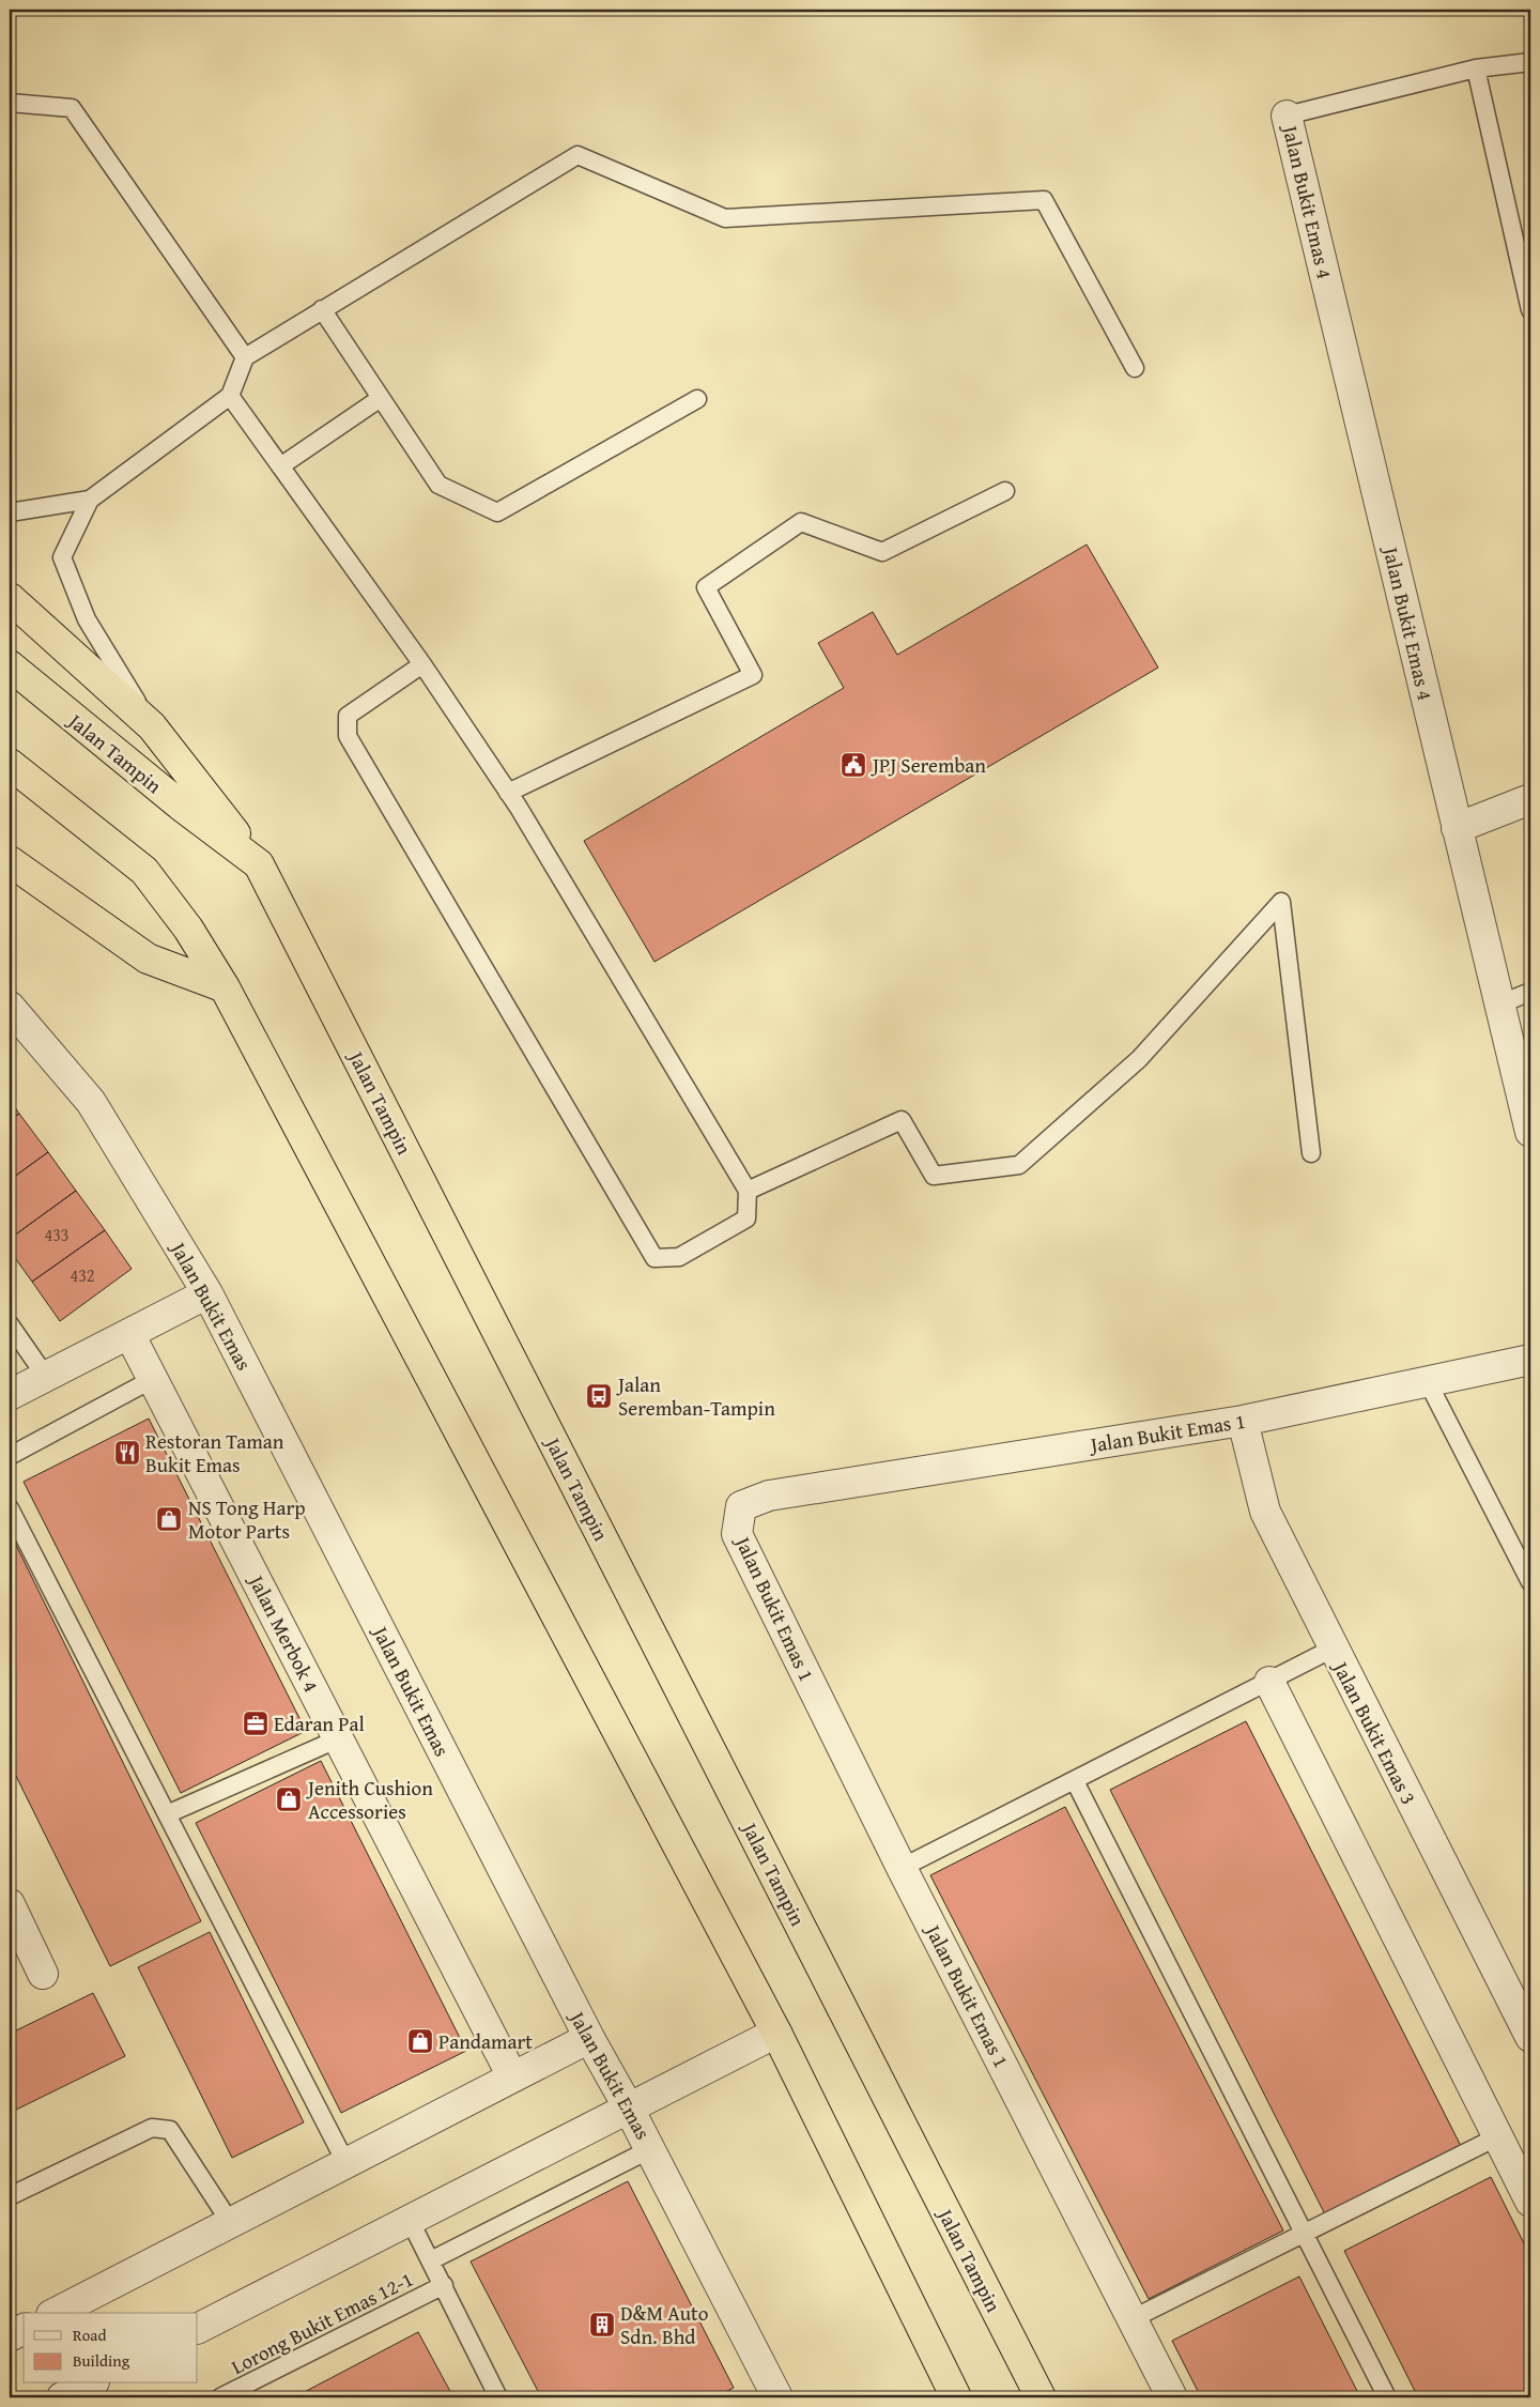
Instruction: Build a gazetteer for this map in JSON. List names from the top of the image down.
{
  "streets": {
    "highway": ["Jalan Tampin"],
    "street": [
      "Jalan Bukit Emas 4",
      "Jalan Bukit Emas",
      "Jalan Bukit Emas 1",
      "Jalan Merbok 4",
      "Jalan Bukit Emas 3"
    ],
    "lane": ["Lorong Bukit Emas 12-1"]
  },
  "crossings": [
    ["Jalan Bukit Emas 1", "Jalan Bukit Emas 3"]
  ],
  "places": {
    "public building": ["JPJ Seremban"],
    "bus stop": ["Jalan Seremban-Tampin"],
    "restaurant": ["Restoran Taman Bukit Emas"],
    "shop": ["NS Tong Harp Motor Parts", "Jenith Cushion Accessories", "Pandamart"],
    "office": ["Edaran Pal"],
    "building": ["D&M Auto Sdn. Bhd"]
  },
  "house_numbers": ["433", "432"],
  "legend": ["Road", "Building"]
}
